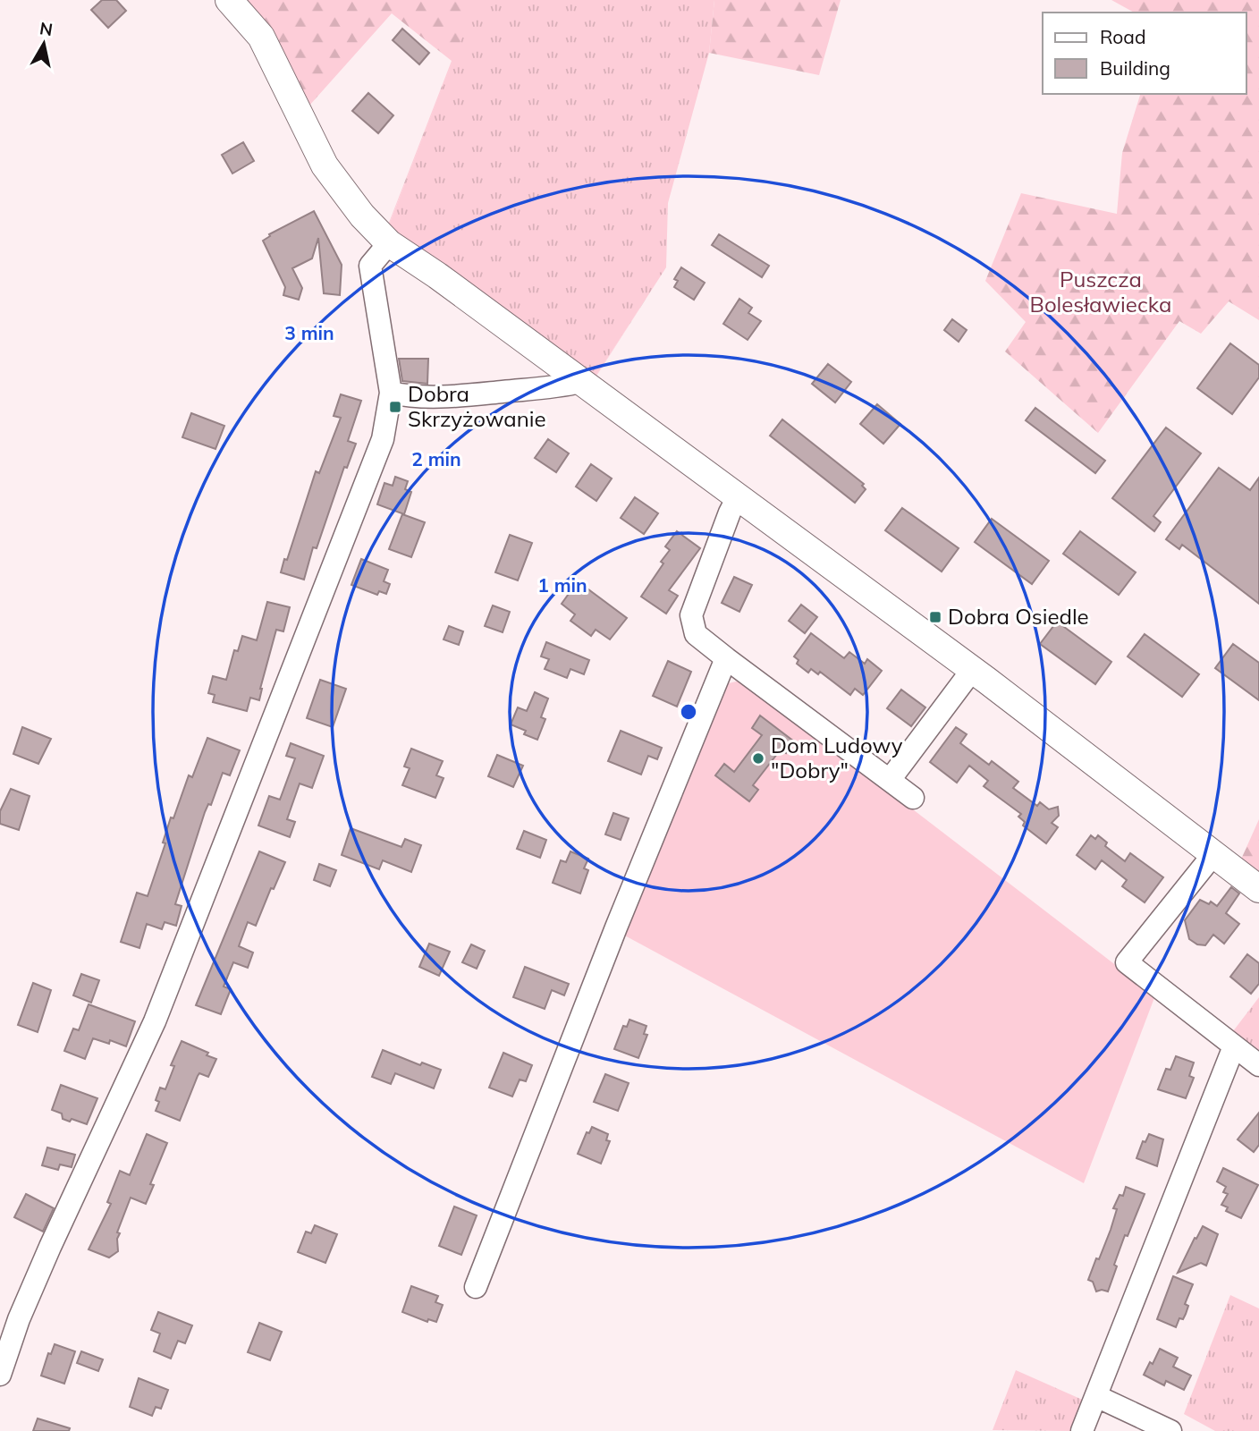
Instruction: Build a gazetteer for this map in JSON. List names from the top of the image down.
{
  "parks": ["Puszcza Bolesławiecka"],
  "places": {
    "transit": ["Dobra Skrzyżowanie", "Dobra Osiedle"],
    "other": ["Dom Ludowy \"Dobry\""]
  },
  "legend": ["Road", "Building"],
  "north": "top",
  "rings": ["3 min", "2 min", "1 min"]
}
